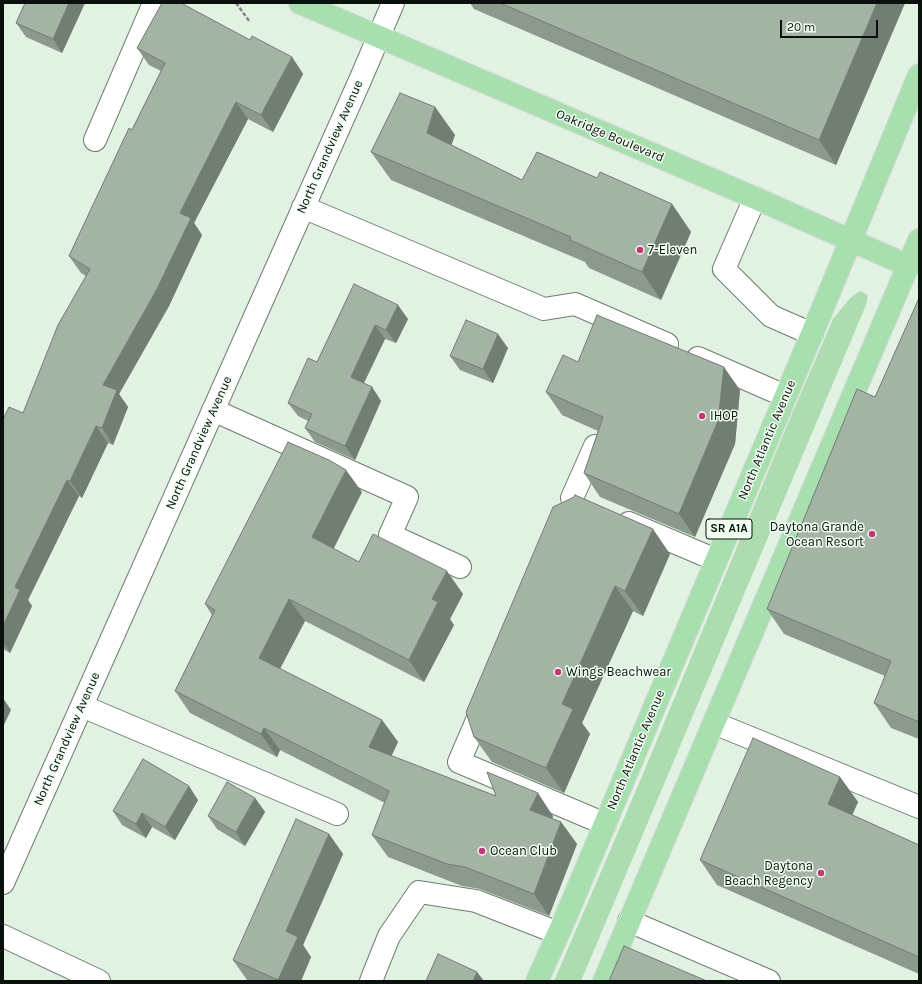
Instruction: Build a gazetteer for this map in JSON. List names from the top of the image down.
{
  "streets": {
    "main road": ["Oakridge Boulevard", "North Atlantic Avenue", "SR A1A"],
    "street": ["North Grandview Avenue"]
  },
  "crossings": [
    ["Oakridge Boulevard", "North Grandview Avenue"],
    ["Oakridge Boulevard", "North Atlantic Avenue"]
  ],
  "places": [
    "7-Eleven",
    "IHOP",
    "Daytona Grande Ocean Resort",
    "Wings Beachwear",
    "Ocean Club",
    "Daytona Beach Regency"
  ],
  "scale_bar": "20 m"
}
